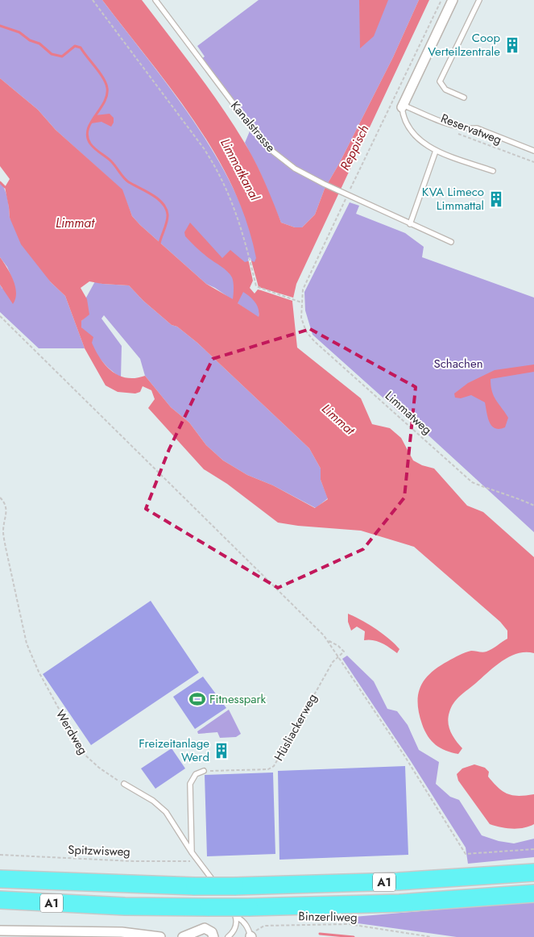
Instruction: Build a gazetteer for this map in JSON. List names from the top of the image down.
{
  "streets": {
    "highway": ["A1"],
    "lane": ["Kanalstrasse"],
    "path": [
      "Reservatweg",
      "Limmatweg",
      "Hüsliackerweg",
      "Werdweg",
      "Spitzwisweg",
      "Binzerliweg"
    ]
  },
  "crossings": [
    ["Kanalstrasse", "Limmatweg"]
  ],
  "water": ["Reppisch", "Limmatkanal", "Limmat"],
  "parks": ["Schachen"],
  "places": {
    "building": ["Coop Verteilzentrale", "KVA Limeco Limmattal", "Freizeitanlage Werd"],
    "sports": ["Fitnesspark"]
  }
}
